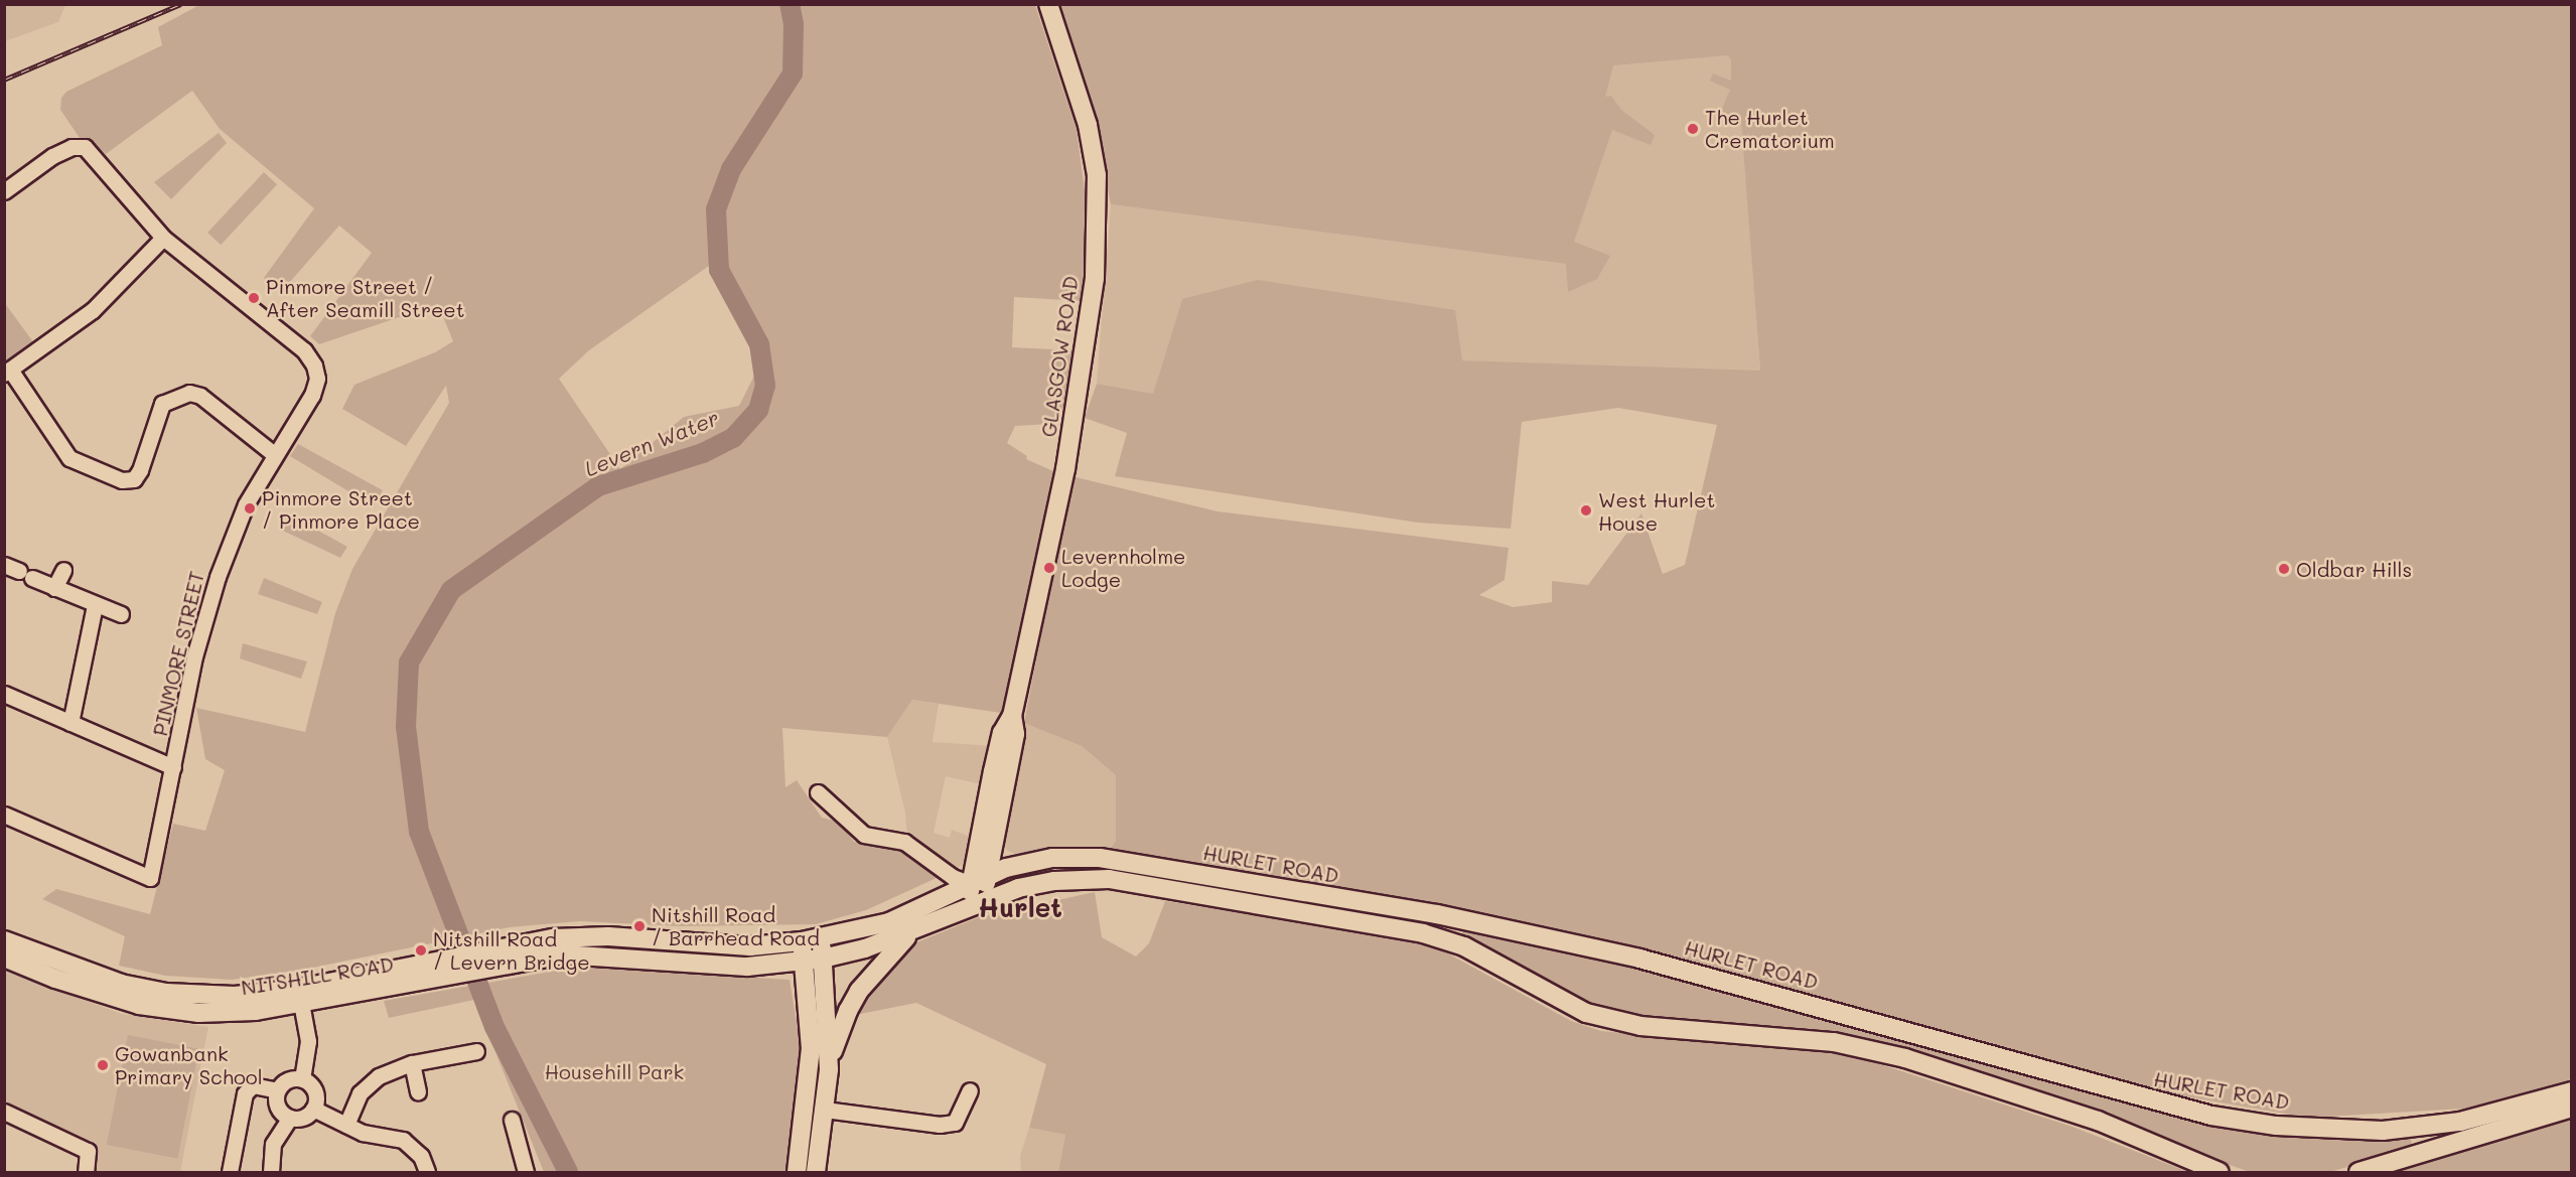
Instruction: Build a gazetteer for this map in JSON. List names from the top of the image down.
{
  "streets": {
    "main road": ["GLASGOW ROAD", "HURLET ROAD", "NITSHILL ROAD"],
    "street": ["PINMORE STREET"]
  },
  "crossings": [
    ["GLASGOW ROAD", "HURLET ROAD"],
    ["HURLET ROAD", "NITSHILL ROAD"]
  ],
  "districts": ["Hurlet"],
  "water": ["Levern Water"],
  "parks": ["Househill Park"],
  "places": [
    "The Hurlet Crematorium",
    "Pinmore Street / After Seamill Street",
    "Pinmore Street / Pinmore Place",
    "West Hurlet House",
    "Levernholme Lodge",
    "Oldbar Hills",
    "Nitshill Road / Barrhead Road",
    "Nitshill Road / Levern Bridge",
    "Gowanbank Primary School"
  ]
}
